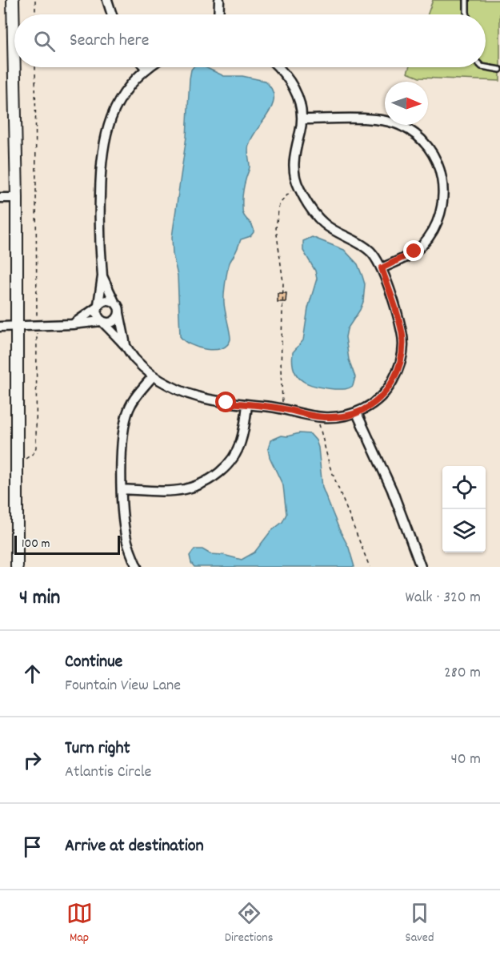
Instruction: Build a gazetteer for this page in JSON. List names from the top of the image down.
{
  "scale_bar": "100 m",
  "north": "right",
  "page": {
    "search": "Search here",
    "scale": "100 m",
    "heading": ["4 min", "Walk · 320 m"],
    "list": [
      ["Continue", "Fountain View Lane", "280 m"],
      ["Turn right", "Atlantis Circle", "40 m"],
      "Arrive at destination"
    ],
    "nav": ["Map", "Directions", "Saved"]
  }
}
